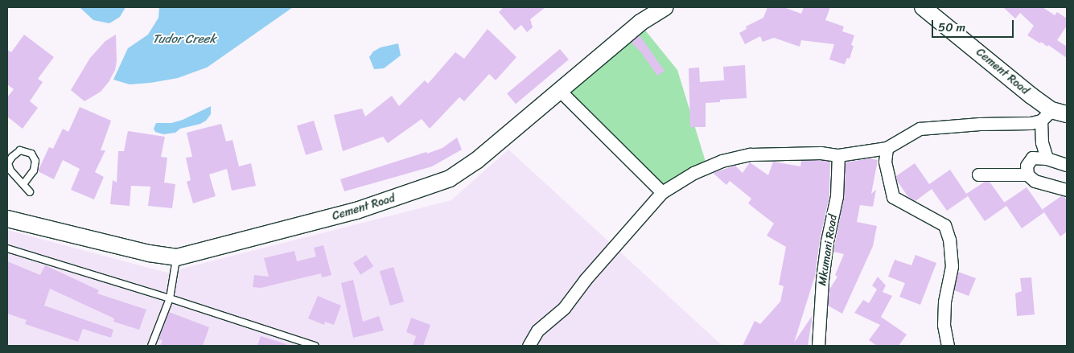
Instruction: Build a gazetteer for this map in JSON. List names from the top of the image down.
{
  "streets": {
    "main road": ["Cement Road"],
    "street": ["Mkumani Road"]
  },
  "water": ["Tudor Creek"],
  "scale_bar": "50 m"
}
